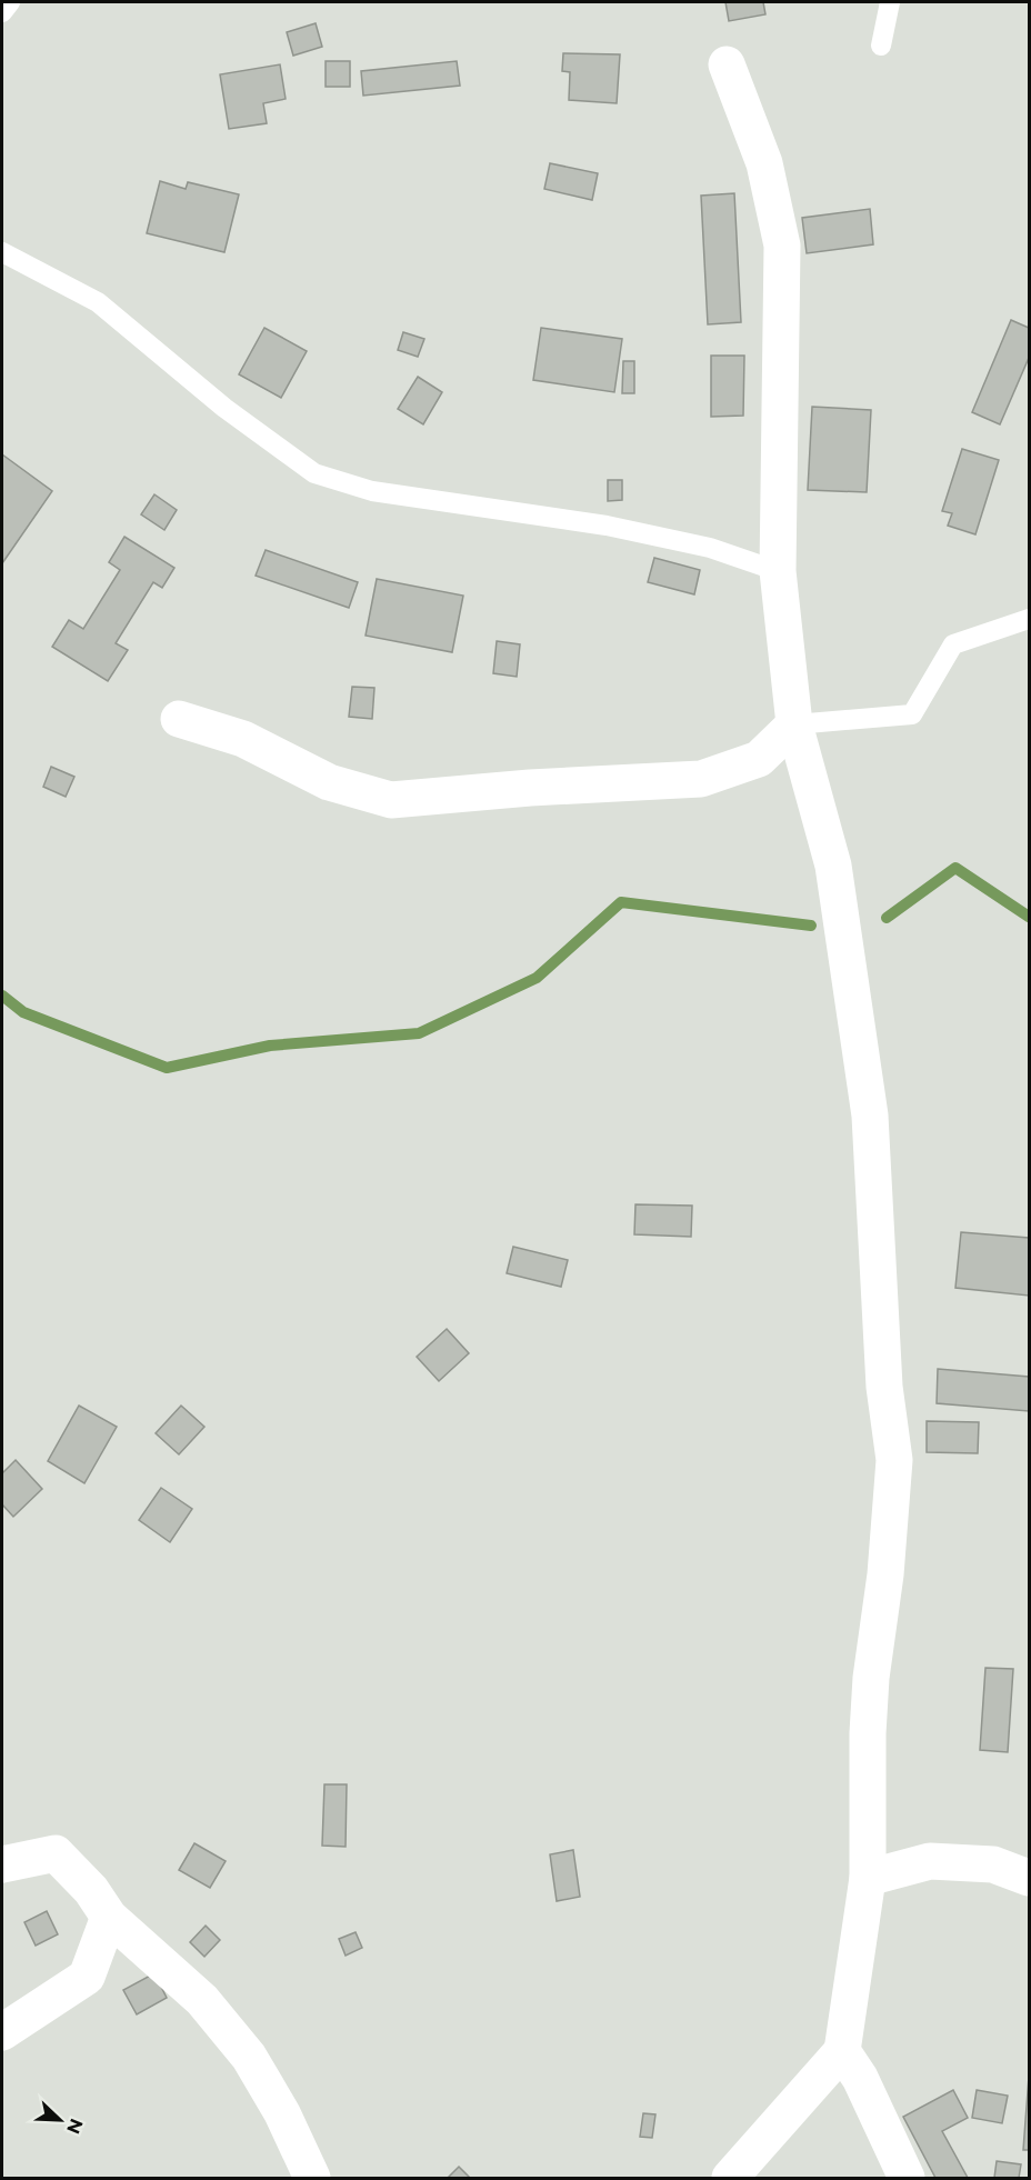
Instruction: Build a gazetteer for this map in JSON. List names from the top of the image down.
{
  "north": "bottom right"
}
